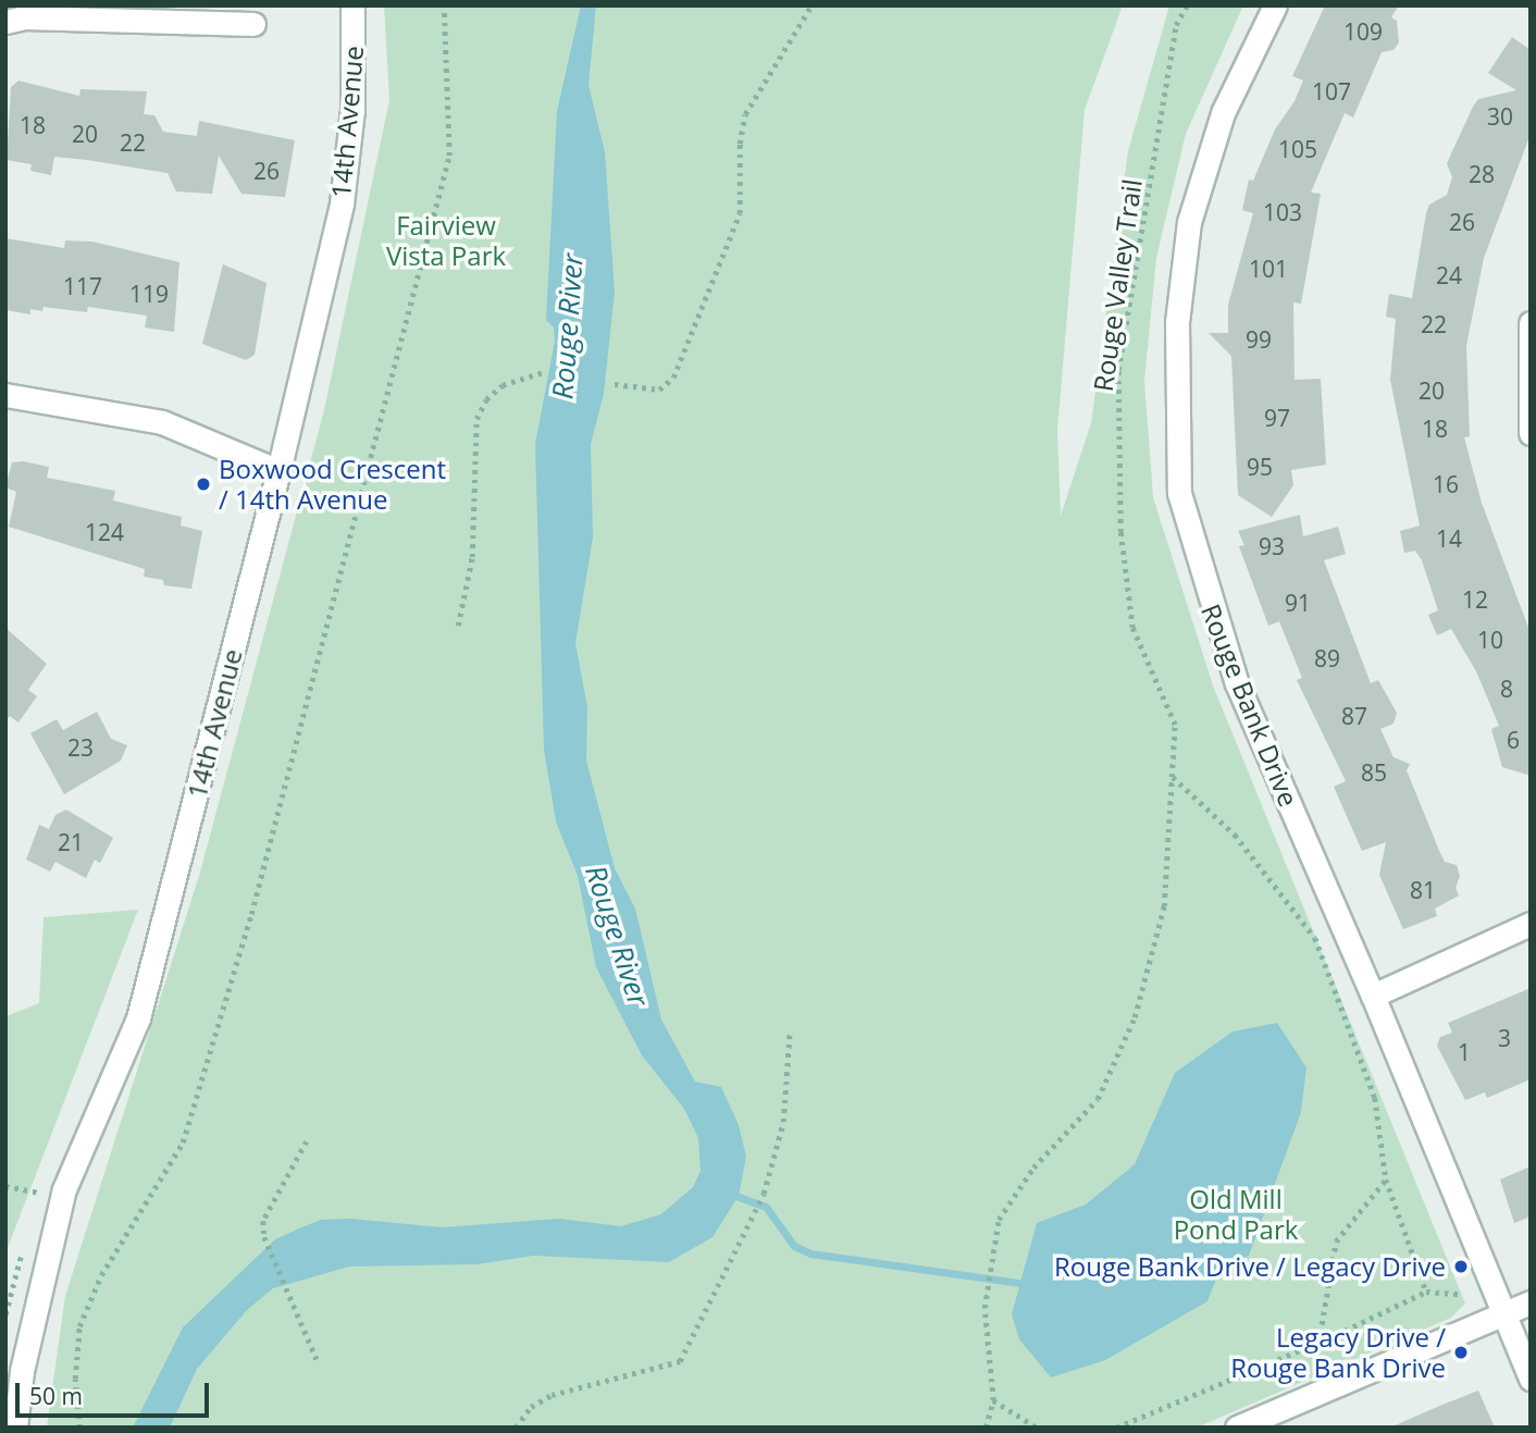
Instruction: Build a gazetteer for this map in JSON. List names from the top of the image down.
{
  "streets": {
    "street": ["14th Avenue", "Rouge Bank Drive"],
    "path": ["Rouge Valley Trail"]
  },
  "water": ["Rouge River"],
  "parks": ["Fairview Vista Park", "Old Mill Pond Park"],
  "places": ["Boxwood Crescent / 14th Avenue", "Rouge Bank Drive / Legacy Drive", "Legacy Drive / Rouge Bank Drive"],
  "house_numbers": [
    "109",
    "107",
    "30",
    "18",
    "20",
    "22",
    "105",
    "26",
    "28",
    "103",
    "26",
    "101",
    "24",
    "117",
    "119",
    "22",
    "99",
    "20",
    "97",
    "18",
    "95",
    "16",
    "124",
    "14",
    "93",
    "12",
    "91",
    "10",
    "89",
    "8",
    "87",
    "6",
    "23",
    "85",
    "21",
    "81",
    "3",
    "1"
  ],
  "scale_bar": "50 m"
}
